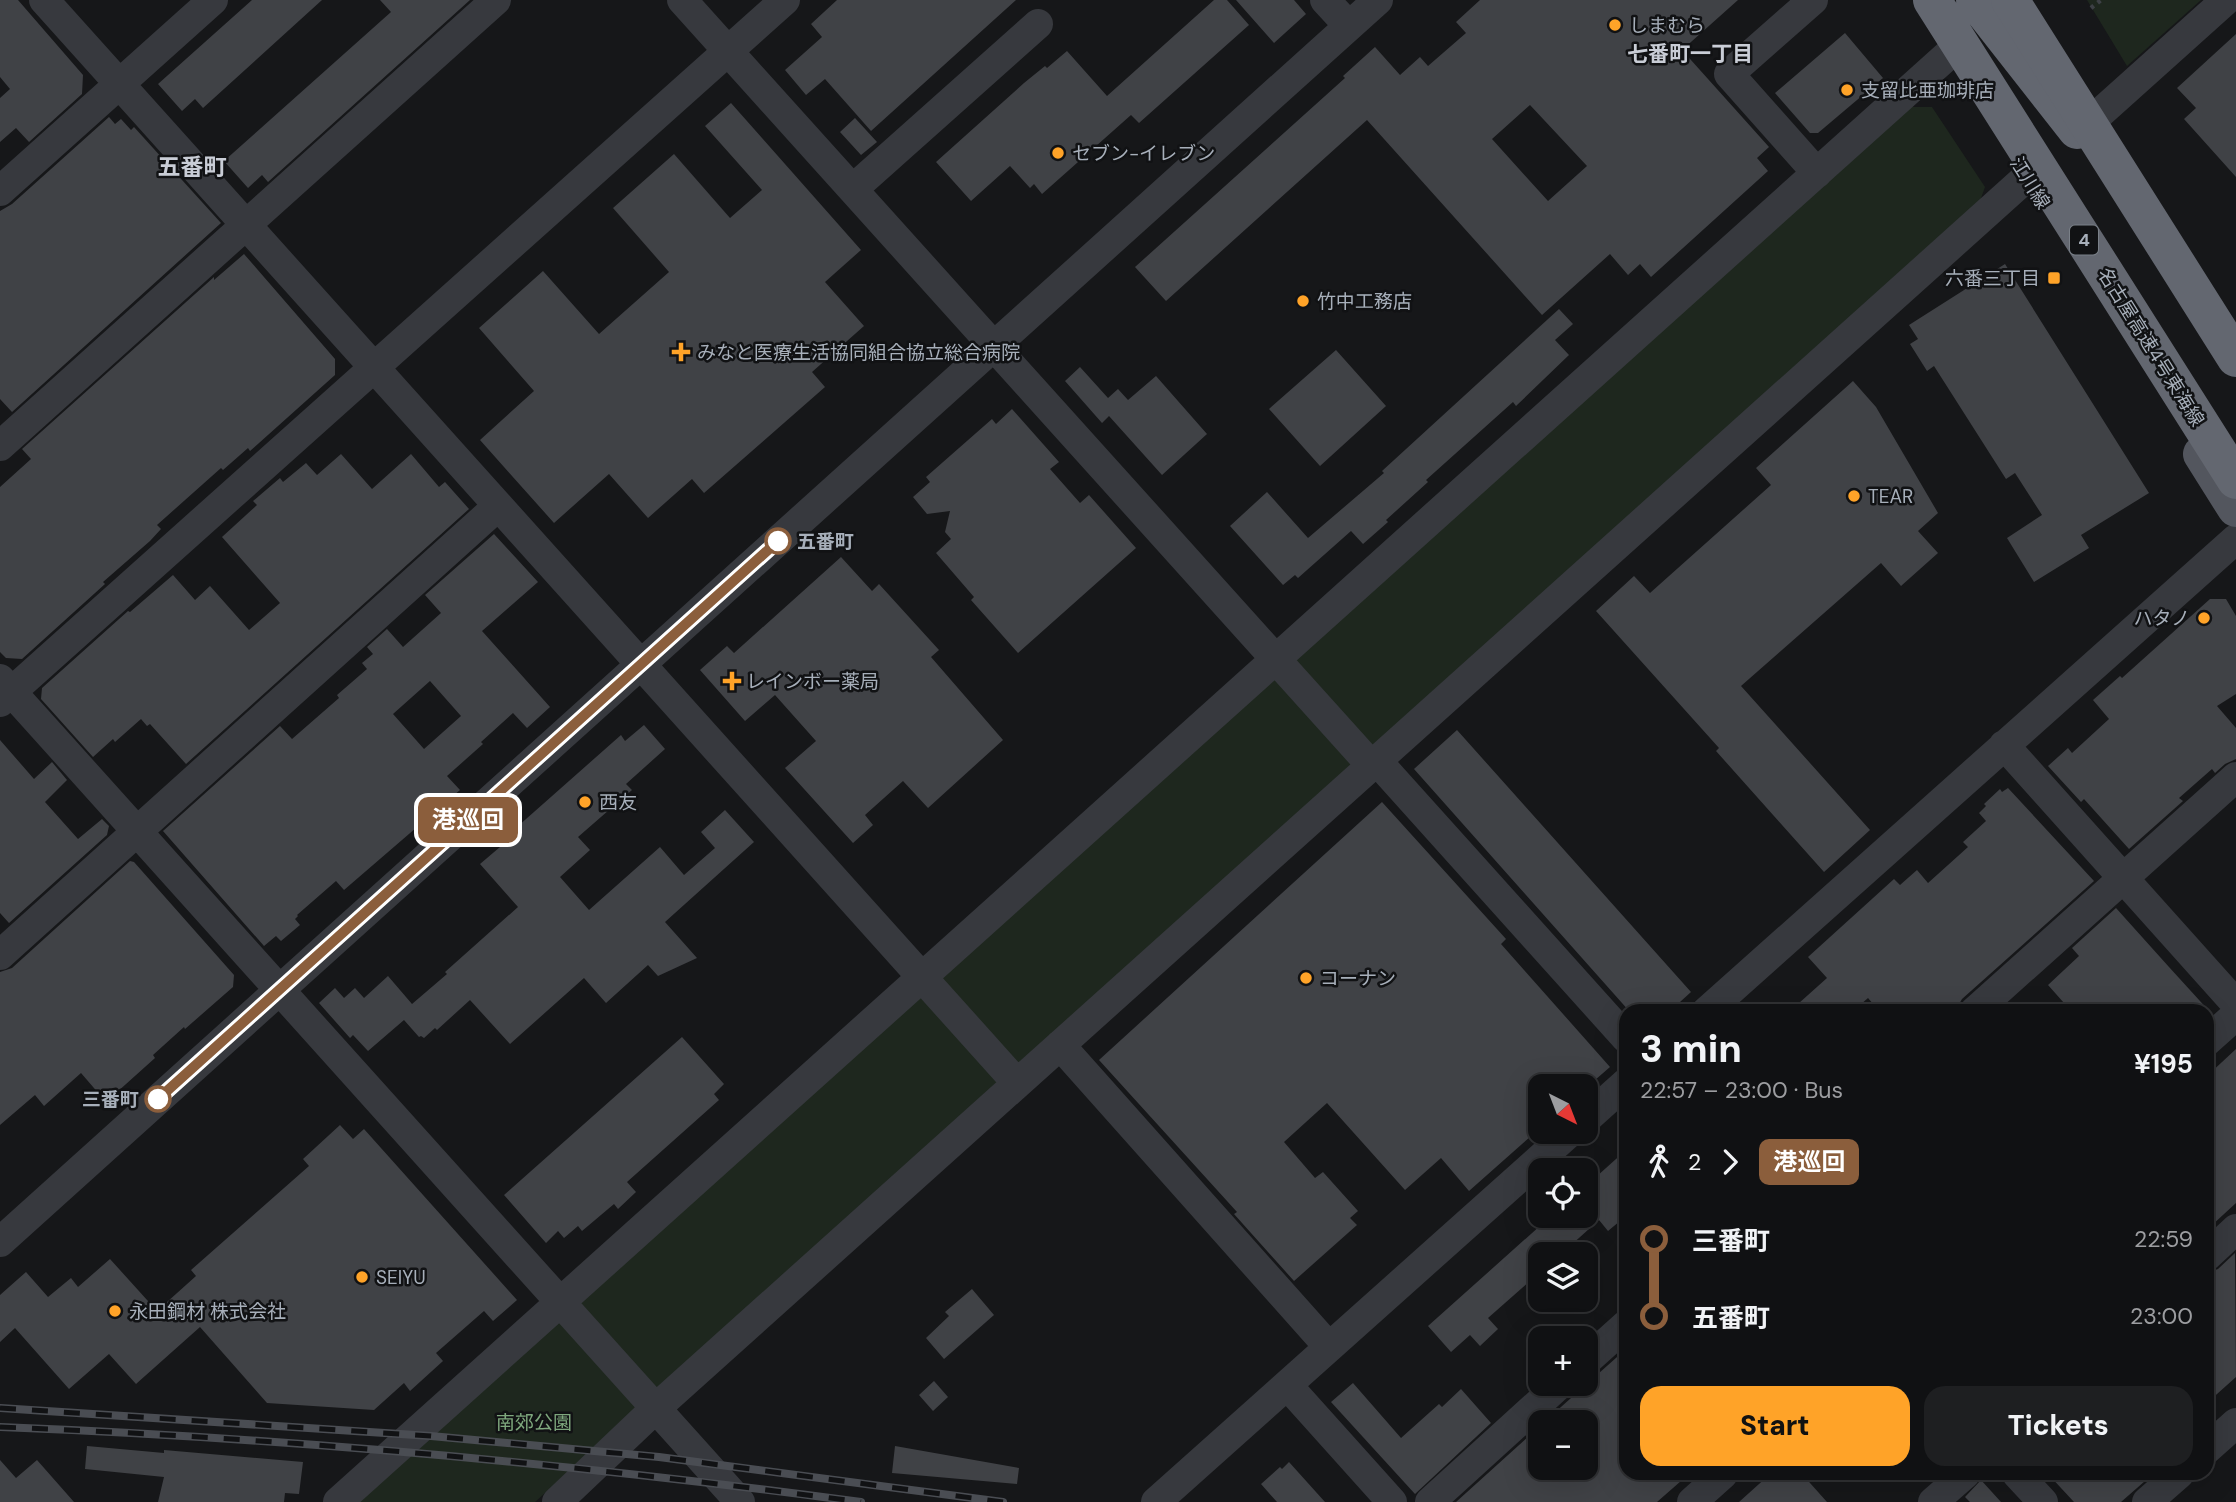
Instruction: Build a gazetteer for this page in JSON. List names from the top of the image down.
{
  "streets": {
    "highway": ["4", "名古屋高速4号東海線"],
    "main road": ["江川線"]
  },
  "crossings": [
    ["江川線", "名古屋高速4号東海線"]
  ],
  "districts": ["七番町一丁目", "五番町"],
  "parks": ["南郊公園"],
  "places": {
    "other": [
      "しまむら",
      "支留比亜珈琲店",
      "セブン-イレブン",
      "竹中工務店",
      "TEAR",
      "五番町",
      "ハタノ",
      "西友",
      "コーナン",
      "三番町",
      "SEIYU",
      "永田鋼材 株式会社"
    ],
    "transit": ["六番三丁目"],
    "health": ["みなと医療生活協同組合協立総合病院", "レインボー薬局"]
  },
  "lines": ["bus line 港巡回"],
  "north": "bottom right",
  "page": {
    "on_map": "港巡回",
    "heading": ["3 min", "22:57 – 23:00 · Bus", "¥195"],
    "map_buttons": ["+", "−"],
    "legs": ["2", "港巡回"],
    "list": [
      {
        "name": "三番町",
        "value": "22:59"
      },
      {
        "name": "五番町",
        "value": "23:00"
      }
    ],
    "buttons": ["Start", "Tickets"]
  }
}
